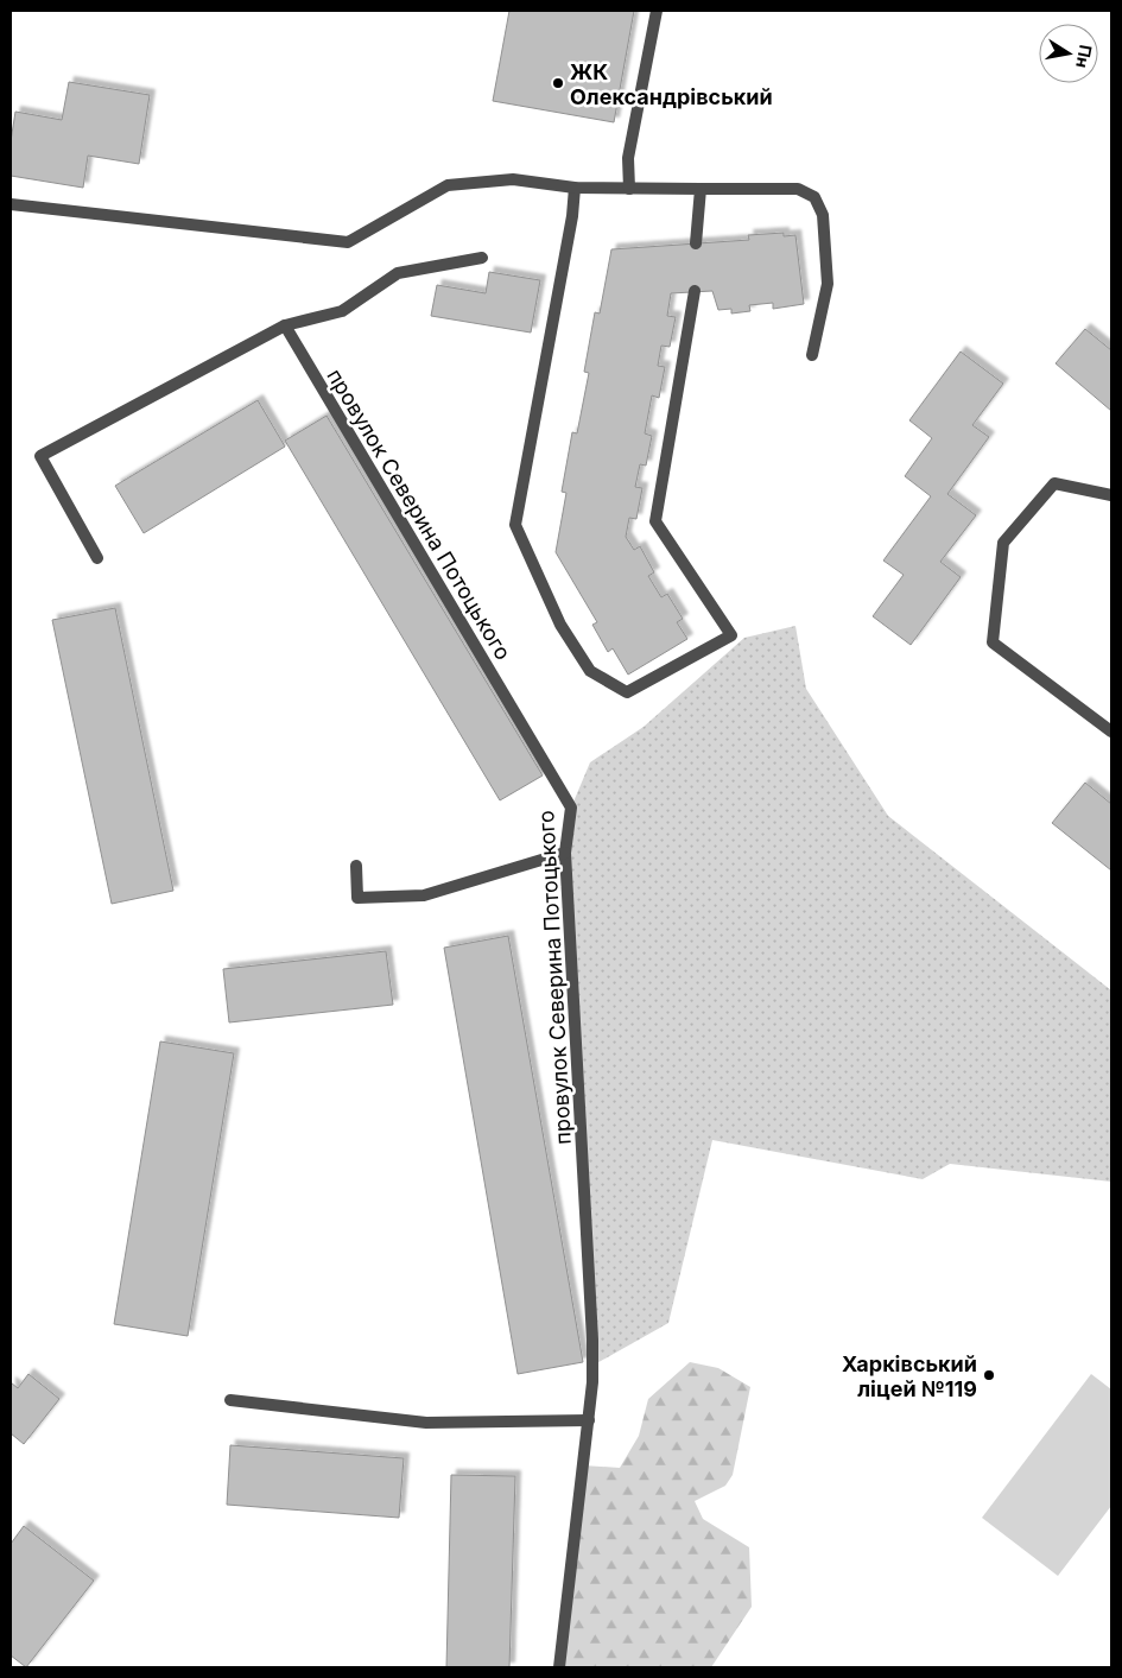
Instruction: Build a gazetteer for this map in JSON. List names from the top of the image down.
{
  "streets": {
    "street": ["провулок Северина Потоцького"]
  },
  "places": ["ЖК Олександрівський", "Харківський ліцей №119"],
  "north": "right"
}
